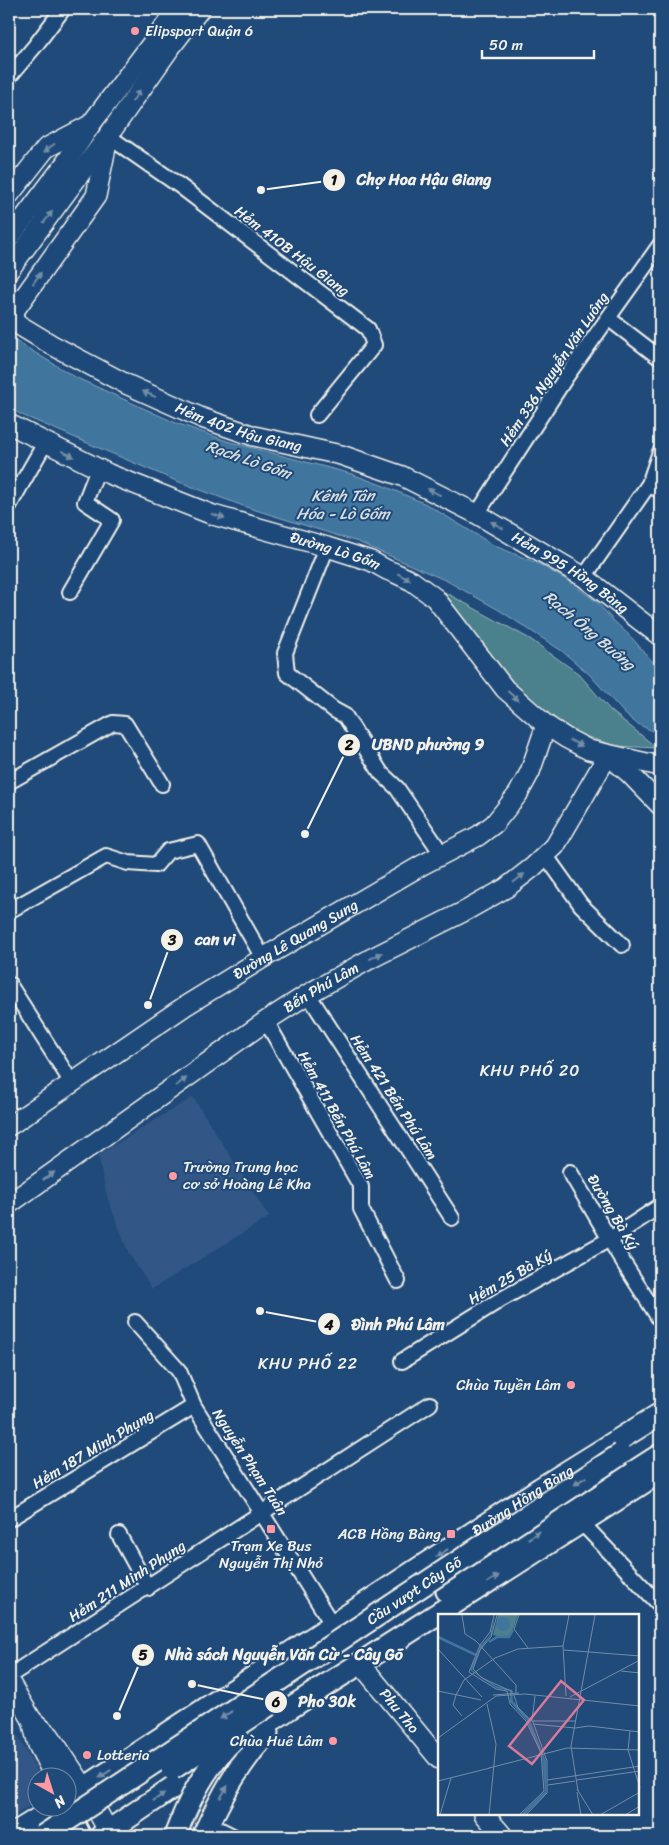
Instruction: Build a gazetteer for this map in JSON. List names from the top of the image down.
{
  "streets": {
    "main road": ["Đường Hồng Bàng", "Cầu vượt Cây Gõ"],
    "street": [
      "Hẻm 410B Hậu Giang",
      "Hẻm 336 Nguyễn Văn Luông",
      "Hẻm 402 Hậu Giang",
      "Đường Lò Gốm",
      "Hẻm 995 Hồng Bàng",
      "Đường Lê Quang Sung",
      "Bến Phú Lâm",
      "Hẻm 421 Bến Phú Lâm",
      "Hẻm 411 Bến Phú Lâm",
      "Đường Bà Ký",
      "Hẻm 25 Bà Ký",
      "Hẻm 187 Minh Phụng",
      "Nguyễn Phạm Tuân",
      "Hẻm 211 Minh Phụng",
      "Phu Tho"
    ]
  },
  "crossings": [
    ["Hẻm 336 Nguyễn Văn Luông", "Hẻm 402 Hậu Giang"],
    ["Hẻm 336 Nguyễn Văn Luông", "Hẻm 995 Hồng Bàng"],
    ["Hẻm 402 Hậu Giang", "Hẻm 995 Hồng Bàng"],
    ["Đường Lò Gốm", "Đường Lê Quang Sung"],
    ["Đường Lò Gốm", "Bến Phú Lâm"],
    ["Bến Phú Lâm", "Hẻm 421 Bến Phú Lâm"],
    ["Bến Phú Lâm", "Hẻm 411 Bến Phú Lâm"],
    ["Đường Bà Ký", "Hẻm 25 Bà Ký"],
    ["Hẻm 187 Minh Phụng", "Nguyễn Phạm Tuân"],
    ["Nguyễn Phạm Tuân", "Đường Hồng Bàng"],
    ["Nguyễn Phạm Tuân", "Hẻm 211 Minh Phụng"]
  ],
  "one_way": [
    "Hẻm 402 Hậu Giang",
    "Đường Lò Gốm",
    "Hẻm 995 Hồng Bàng",
    "Bến Phú Lâm"
  ],
  "districts": ["KHU PHỐ 20", "KHU PHỐ 22"],
  "water": ["Rạch Lò Gốm", "Kênh Tân Hóa - Lò Gốm", "Rạch Ông Buông"],
  "places": {
    "other": [
      "Elipsport Quận 6",
      "Chợ Hoa Hậu Giang",
      "UBND phường 9",
      "can vi",
      "Trường Trung học cơ sở Hoàng Lê Kha",
      "Đình Phú Lâm",
      "Chùa Tuyền Lâm",
      "Pho 30k",
      "Nhà sách Nguyễn Văn Cừ - Cây Gõ",
      "Chùa Huê Lâm",
      "Lotteria"
    ],
    "transit": ["Trạm Xe Bus Nguyễn Thị Nhỏ", "ACB Hồng Bàng"]
  },
  "scale_bar": "50 m",
  "north": "bottom right"
}
